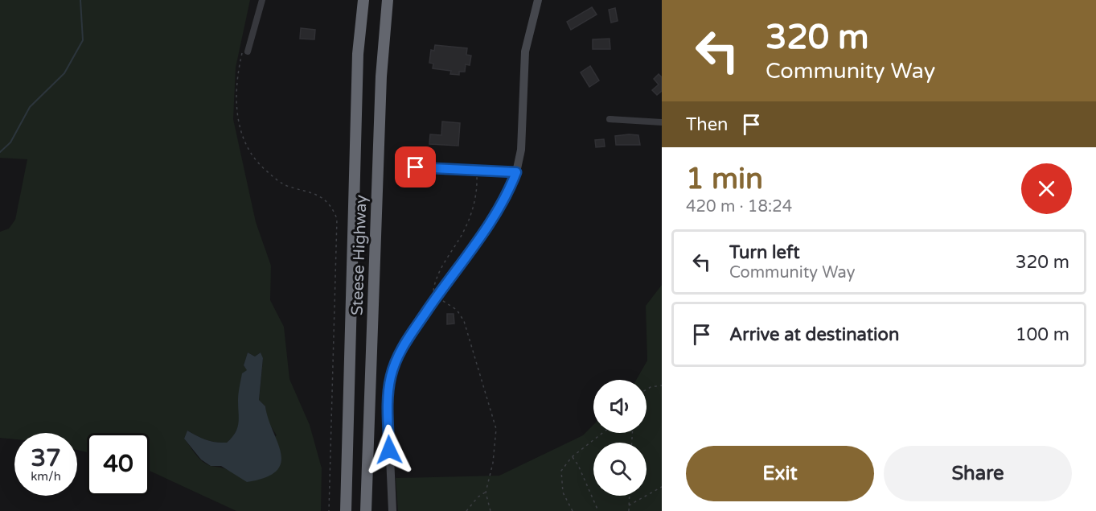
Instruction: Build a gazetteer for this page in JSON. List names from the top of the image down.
{
  "streets": {
    "highway": ["Steese Highway"]
  },
  "page": {
    "turn": ["320 m", "Community Way"],
    "then": "Then",
    "heading": ["1 min", "420 m · 18:24"],
    "list": [
      {
        "name": "Turn left",
        "note": "Community Way",
        "value": "320 m"
      },
      {
        "name": "Arrive at destination",
        "value": "100 m"
      }
    ],
    "speed": "37 km/h",
    "limit": "40",
    "buttons": ["Exit", "Share"]
  }
}
